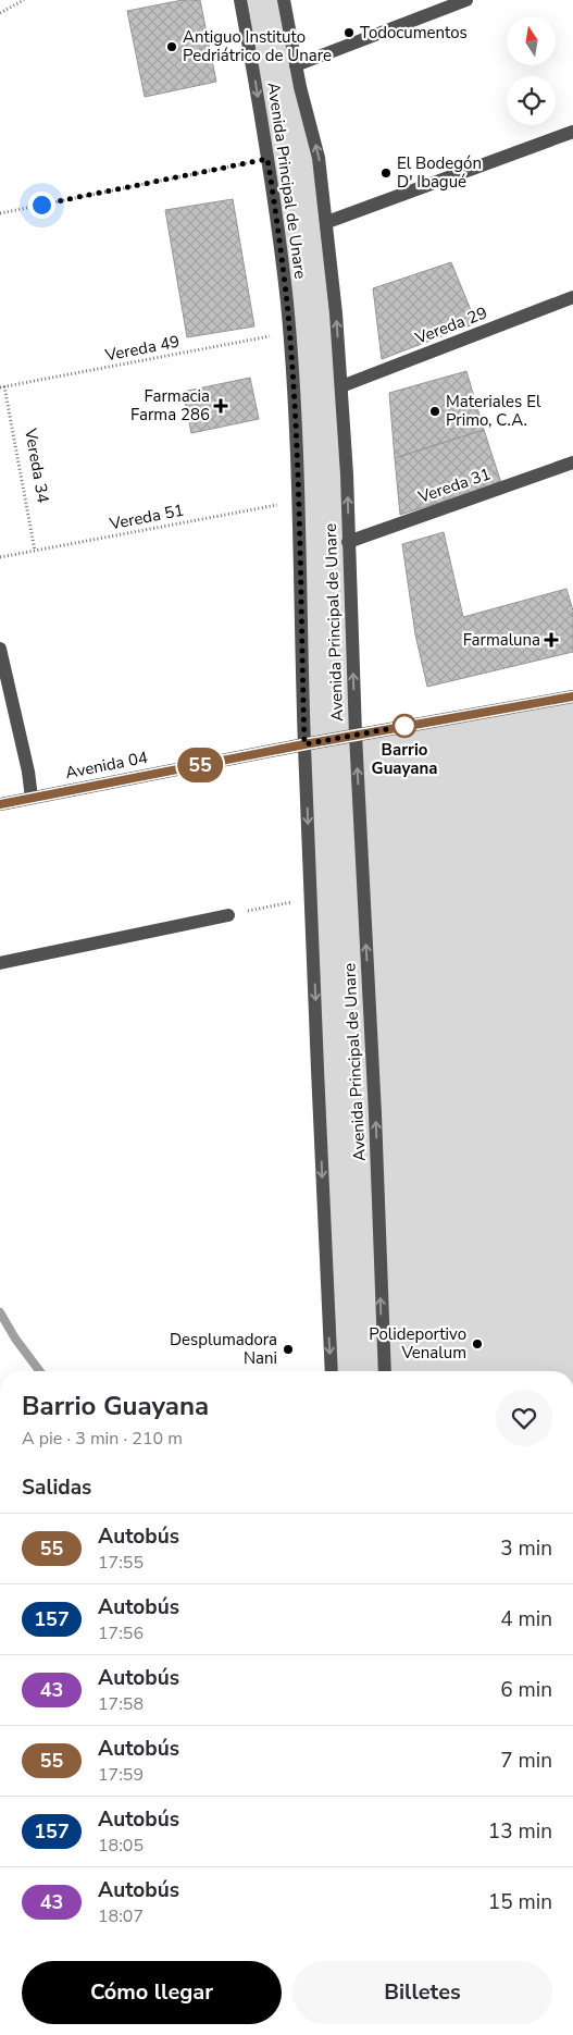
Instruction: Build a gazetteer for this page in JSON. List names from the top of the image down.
{
  "streets": {
    "street": [
      "Avenida Principal de Unare",
      "Vereda 29",
      "Vereda 31",
      "Avenida 04"
    ],
    "path": ["Vereda 49", "Vereda 34", "Vereda 51"]
  },
  "crossings": [
    ["Avenida Principal de Unare", "Vereda 29"],
    ["Avenida Principal de Unare", "Vereda 49"],
    ["Avenida Principal de Unare", "Vereda 31"],
    ["Avenida Principal de Unare", "Vereda 51"],
    ["Avenida Principal de Unare", "Avenida 04"],
    ["Vereda 49", "Vereda 34"],
    ["Vereda 34", "Vereda 51"]
  ],
  "places": {
    "other": [
      "Todocumentos",
      "Antiguo Instituto Pedriátrico de Unare",
      "El Bodegón D' Ibagué",
      "Materiales El Primo, C.A.",
      "Barrio Guayana",
      "Polideportivo Venalum",
      "Desplumadora Nani"
    ],
    "health": ["Farmacia Farma 286", "Farmaluna"]
  },
  "lines": ["bus line 55"],
  "north": "top",
  "page": {
    "on_map": "55",
    "heading": [
      ["Barrio Guayana", "A pie · 3 min · 210 m"],
      "Salidas"
    ],
    "list": [
      {
        "mark": "55",
        "name": "Autobús",
        "note": "17:55",
        "value": "3 min"
      },
      {
        "mark": "157",
        "name": "Autobús",
        "note": "17:56",
        "value": "4 min"
      },
      {
        "mark": "43",
        "name": "Autobús",
        "note": "17:58",
        "value": "6 min"
      },
      {
        "mark": "55",
        "name": "Autobús",
        "note": "17:59",
        "value": "7 min"
      },
      {
        "mark": "157",
        "name": "Autobús",
        "note": "18:05",
        "value": "13 min"
      },
      {
        "mark": "43",
        "name": "Autobús",
        "note": "18:07",
        "value": "15 min"
      }
    ],
    "buttons": ["Cómo llegar", "Billetes"]
  }
}
